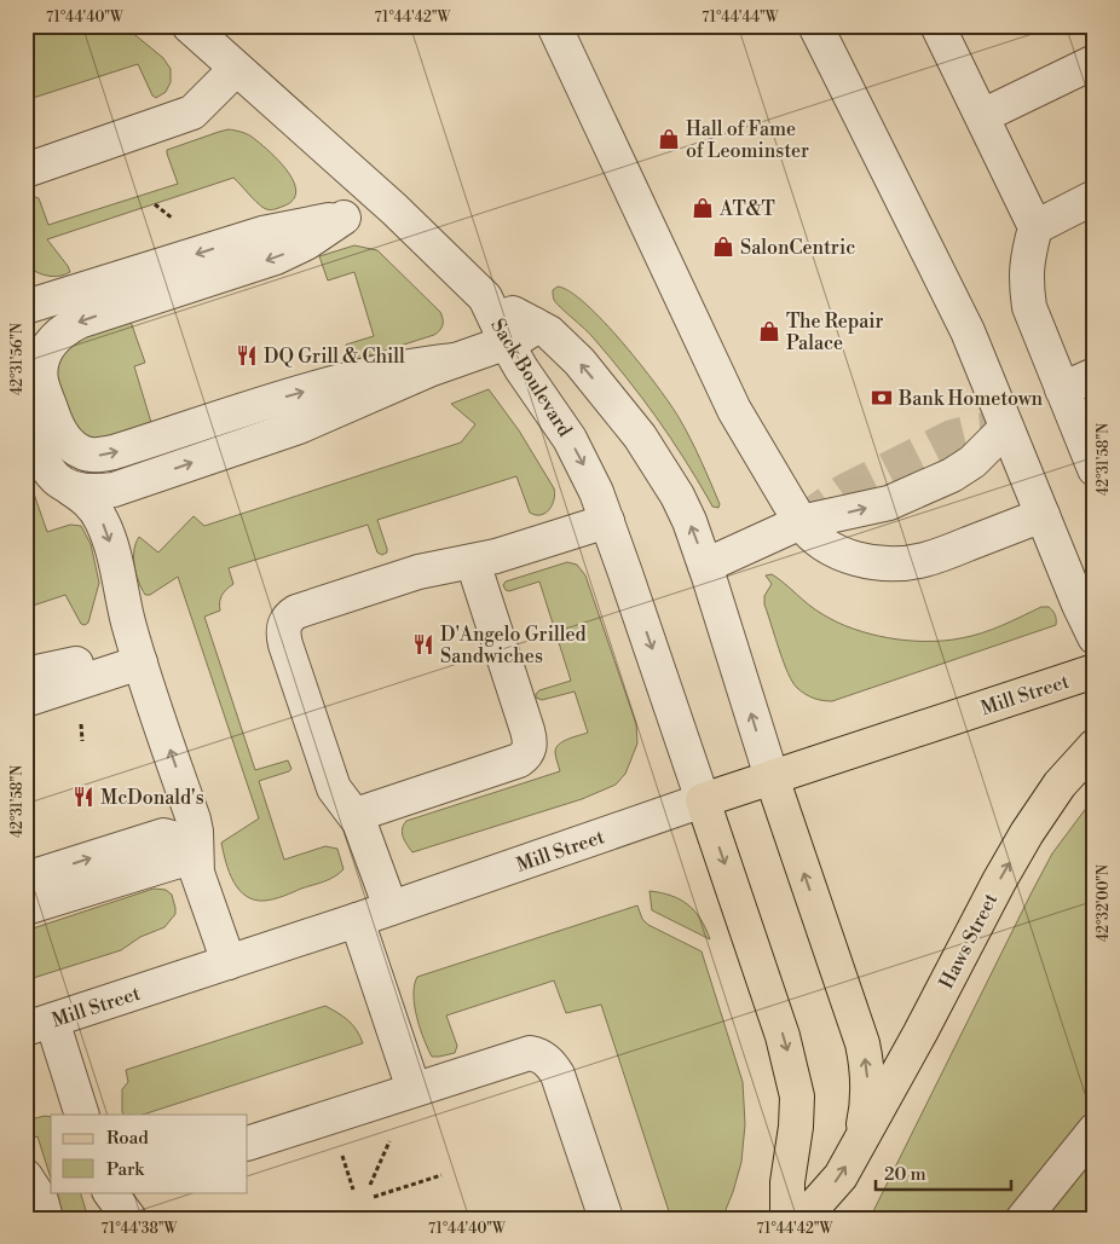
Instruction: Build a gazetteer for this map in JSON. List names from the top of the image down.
{
  "streets": {
    "main road": ["Mill Street", "Haws Street"],
    "street": ["Sack Boulevard"]
  },
  "crossings": [
    ["Sack Boulevard", "Mill Street"],
    ["Mill Street", "Haws Street"]
  ],
  "one_way": ["Haws Street"],
  "places": {
    "shop": [
      "Hall of Fame of Leominster",
      "AT&T",
      "SalonCentric",
      "The Repair Palace"
    ],
    "restaurant": ["DQ Grill & Chill", "D'Angelo Grilled Sandwiches", "McDonald's"],
    "bank": ["Bank Hometown"]
  },
  "legend": ["Road", "Park"],
  "scale_bar": "20 m",
  "coordinates": [
    "71°44'40\"W",
    "71°44'42\"W",
    "71°44'44\"W",
    "42°31'56\"N",
    "42°31'58\"N",
    "42°32'00\"N",
    "71°44'38\"W"
  ]
}
